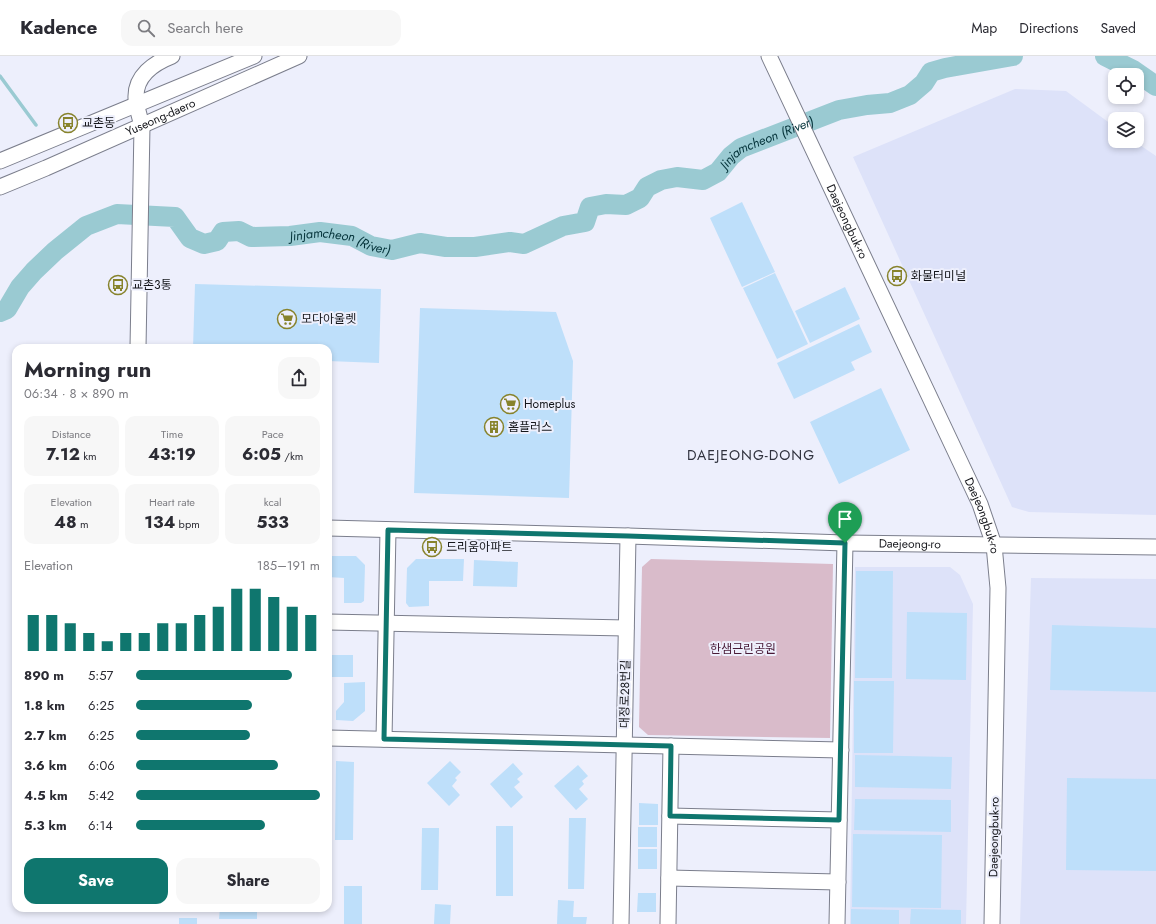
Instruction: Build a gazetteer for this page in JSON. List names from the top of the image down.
{
  "streets": {
    "street": [
      "Yuseong-daero",
      "Daejeongbuk-ro",
      "Daejeong-ro",
      "대정로28번길"
    ]
  },
  "crossings": [
    ["Daejeongbuk-ro", "Daejeong-ro"],
    ["Daejeong-ro", "대정로28번길"]
  ],
  "districts": ["DAEJEONG-DONG"],
  "water": ["Jinjamcheon (River)"],
  "parks": ["한샘근린공원"],
  "places": {
    "bus stop": [
      "교촌동",
      "화물터미널",
      "교촌3통",
      "드리움아파트"
    ],
    "supermarket": ["모다아울렛", "Homeplus"],
    "building": ["홈플러스"]
  },
  "page": {
    "header": "Kadence",
    "search": "Search here",
    "nav": ["Map", "Directions", "Saved"],
    "heading": ["Morning run", "06:34 · 8 × 890 m"],
    "stats": [
      ["Distance", "7.12 km"],
      ["Time", "43:19"],
      ["Pace", "6:05 /km"],
      ["Elevation", "48 m"],
      ["Heart rate", "134 bpm"],
      ["kcal", "533"]
    ],
    "chart": ["Elevation", "185–191 m"],
    "list": [
      {
        "name": "890 m",
        "note": "5:57"
      },
      {
        "name": "1.8 km",
        "note": "6:25"
      },
      {
        "name": "2.7 km",
        "note": "6:25"
      },
      {
        "name": "3.6 km",
        "note": "6:06"
      },
      {
        "name": "4.5 km",
        "note": "5:42"
      },
      {
        "name": "5.3 km",
        "note": "6:14"
      }
    ],
    "buttons": ["Save", "Share"]
  }
}
